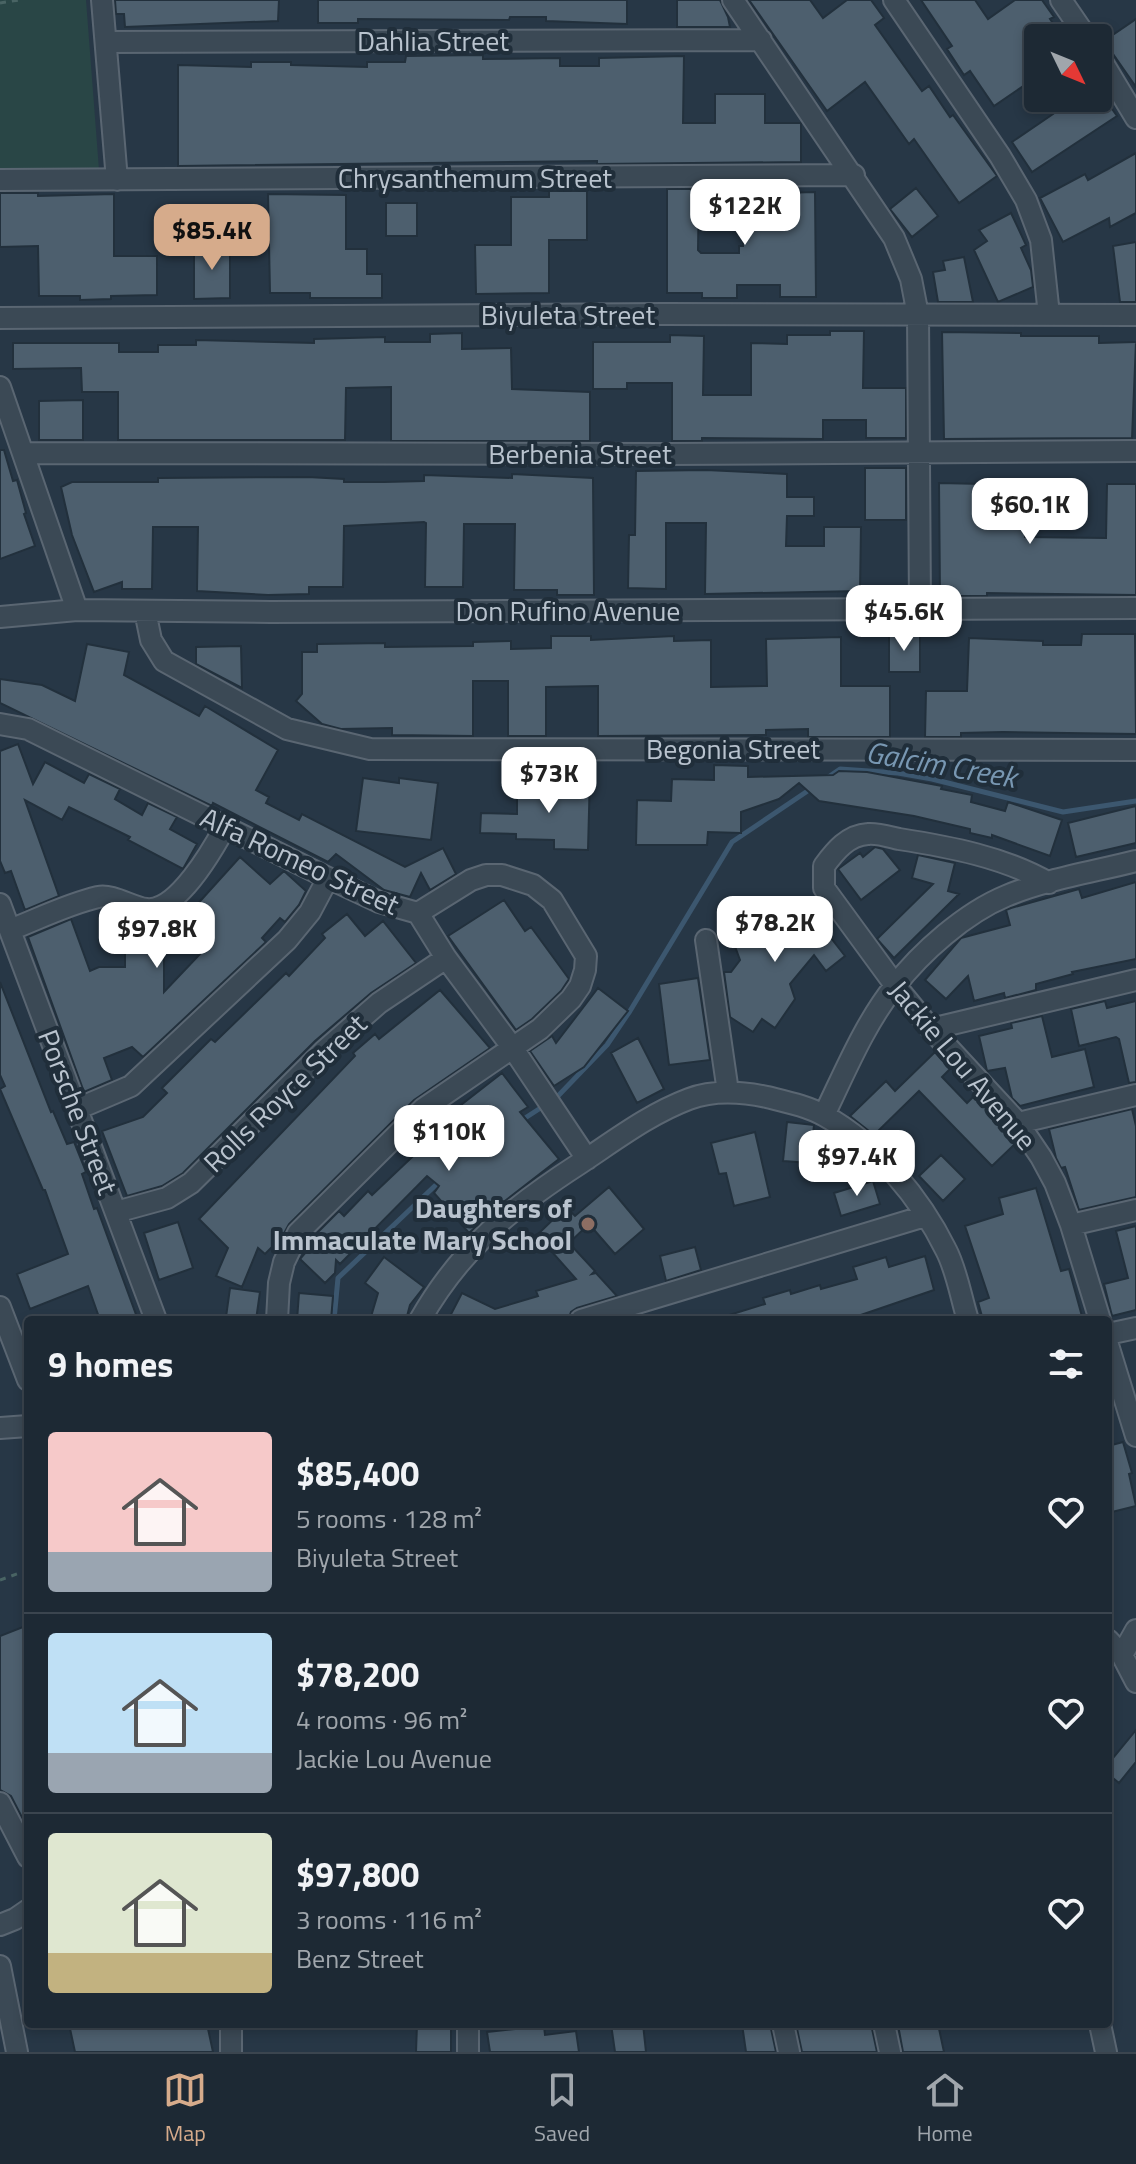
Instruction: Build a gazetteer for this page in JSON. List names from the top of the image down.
{
  "streets": {
    "street": [
      "Dahlia Street",
      "Chrysanthemum Street",
      "Biyuleta Street",
      "Berbenia Street",
      "Don Rufino Avenue",
      "Begonia Street",
      "Alfa Romeo Street",
      "Jackie Lou Avenue",
      "Rolls Royce Street",
      "Porsche Street"
    ]
  },
  "crossings": [
    ["Don Rufino Avenue", "Begonia Street"],
    ["Alfa Romeo Street", "Rolls Royce Street"],
    ["Rolls Royce Street", "Porsche Street"]
  ],
  "water": ["Galcim Creek"],
  "places": ["Daughters of Immaculate Mary School"],
  "north": "bottom right",
  "page": {
    "price": [
      "$122K",
      "$85.4K",
      "$60.1K",
      "$45.6K",
      "$73K",
      "$78.2K",
      "$97.8K",
      "$110K",
      "$97.4K"
    ],
    "heading": "9 homes",
    "list": [
      {
        "name": "$85,400",
        "note": "5 rooms · 128 m² · Biyuleta Street"
      },
      {
        "name": "$78,200",
        "note": "4 rooms · 96 m² · Jackie Lou Avenue"
      },
      {
        "name": "$97,800",
        "note": "3 rooms · 116 m² · Benz Street"
      }
    ],
    "tabs": ["Map", "Saved", "Home"]
  }
}
